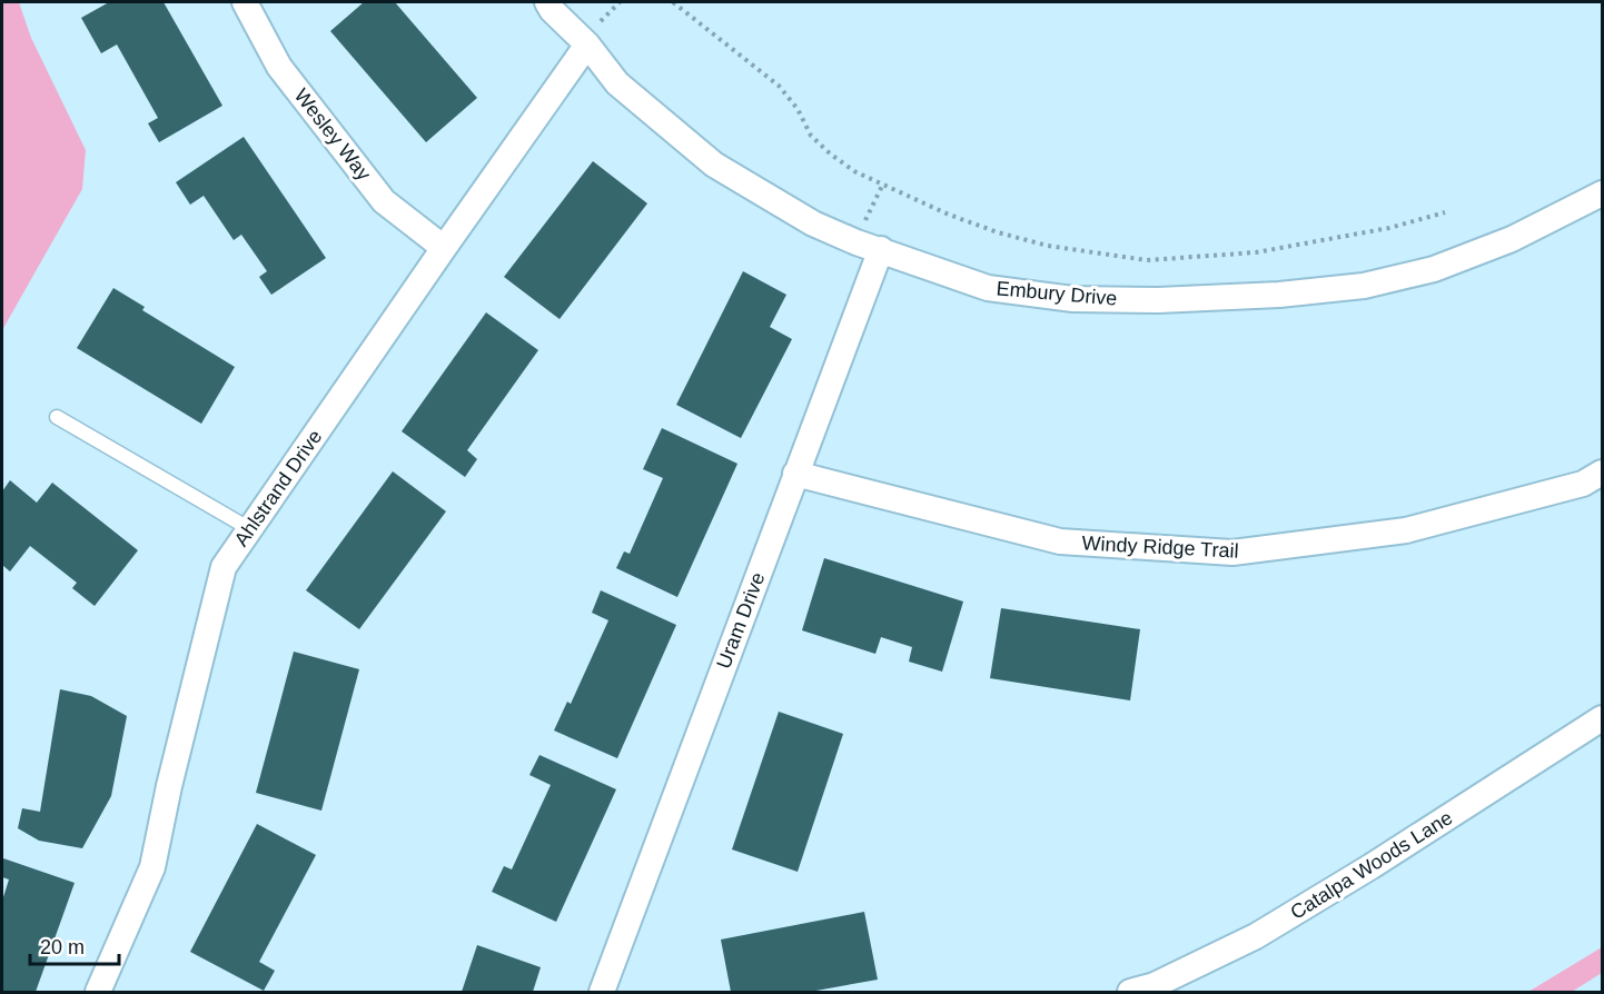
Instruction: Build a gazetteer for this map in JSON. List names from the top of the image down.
{
  "streets": {
    "street": [
      "Wesley Way",
      "Embury Drive",
      "Ahlstrand Drive",
      "Windy Ridge Trail",
      "Uram Drive",
      "Catalpa Woods Lane"
    ]
  },
  "crossings": [
    ["Wesley Way", "Ahlstrand Drive"],
    ["Embury Drive", "Ahlstrand Drive"],
    ["Embury Drive", "Uram Drive"],
    ["Windy Ridge Trail", "Uram Drive"]
  ],
  "scale_bar": "20 m"
}
